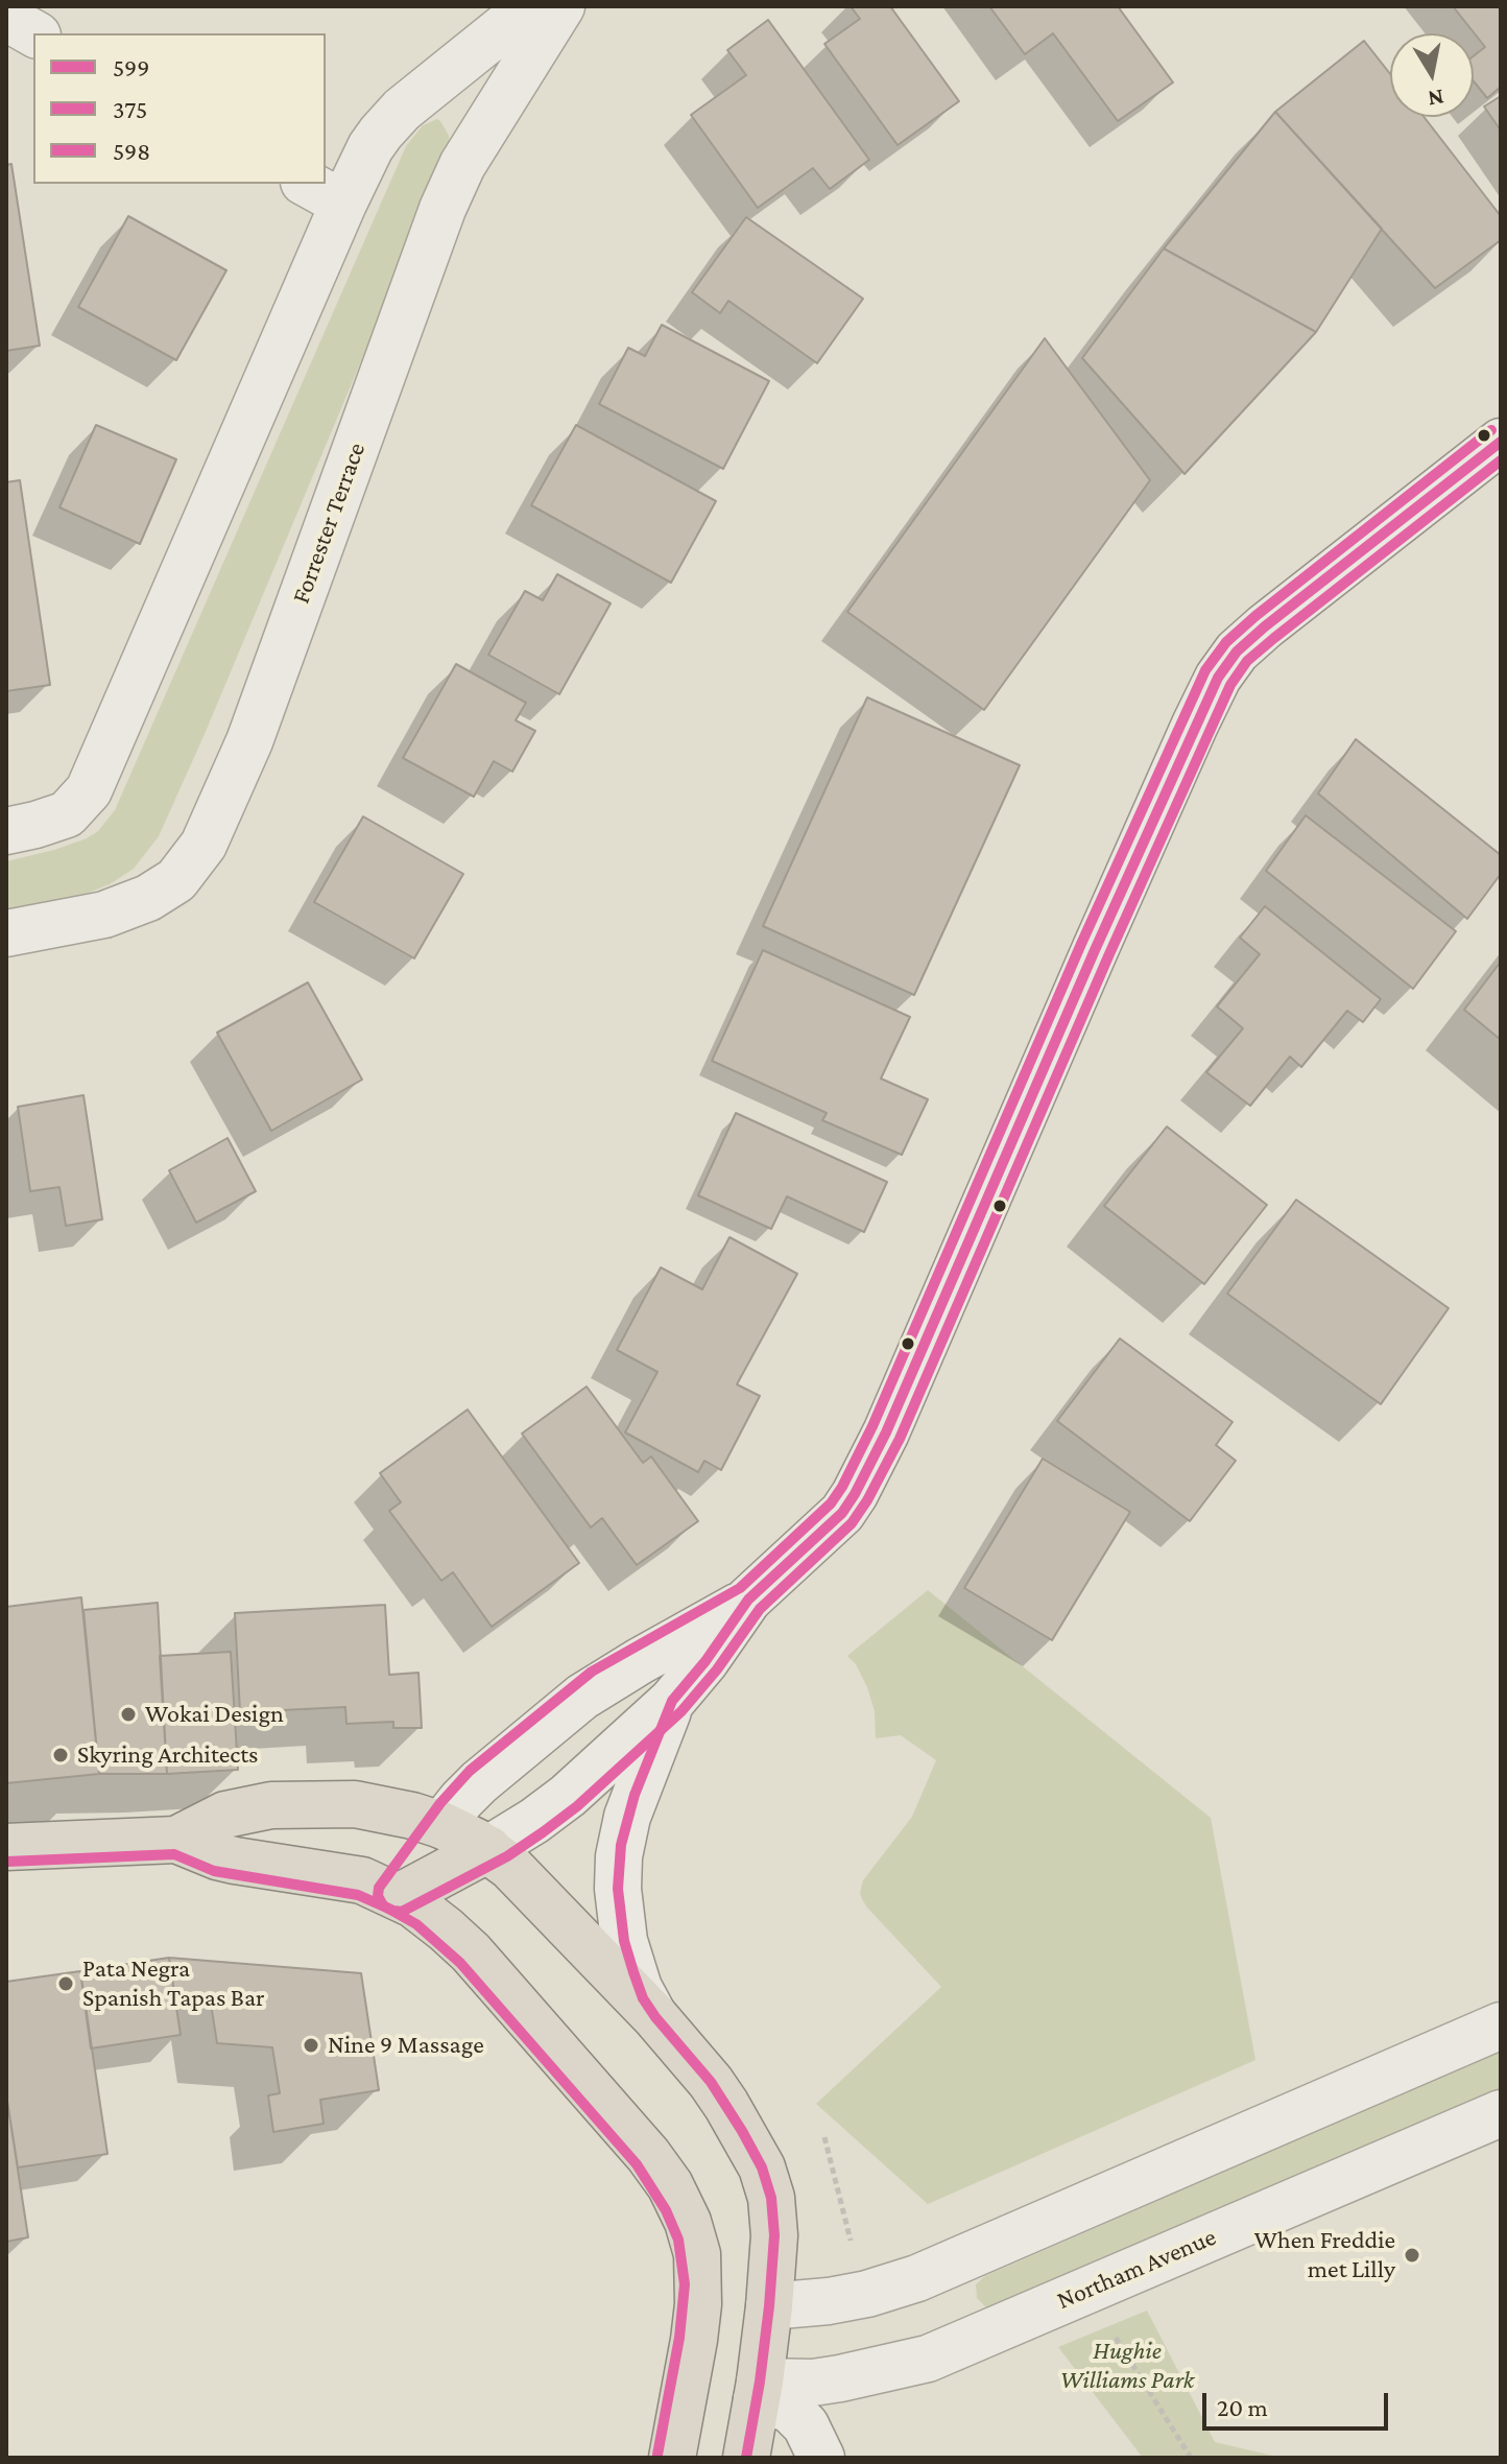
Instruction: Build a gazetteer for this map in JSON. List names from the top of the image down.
{
  "streets": {
    "street": ["Forrester Terrace", "Northam Avenue"]
  },
  "parks": ["Hughie Williams Park"],
  "places": [
    "Wokai Design",
    "Skyring Architects",
    "Pata Negra Spanish Tapas Bar",
    "Nine 9 Massage",
    "When Freddie met Lilly"
  ],
  "lines": ["transit line 598", "transit line 599", "transit line 375"],
  "legend": ["599", "375", "598"],
  "scale_bar": "20 m",
  "north": "bottom"
}
